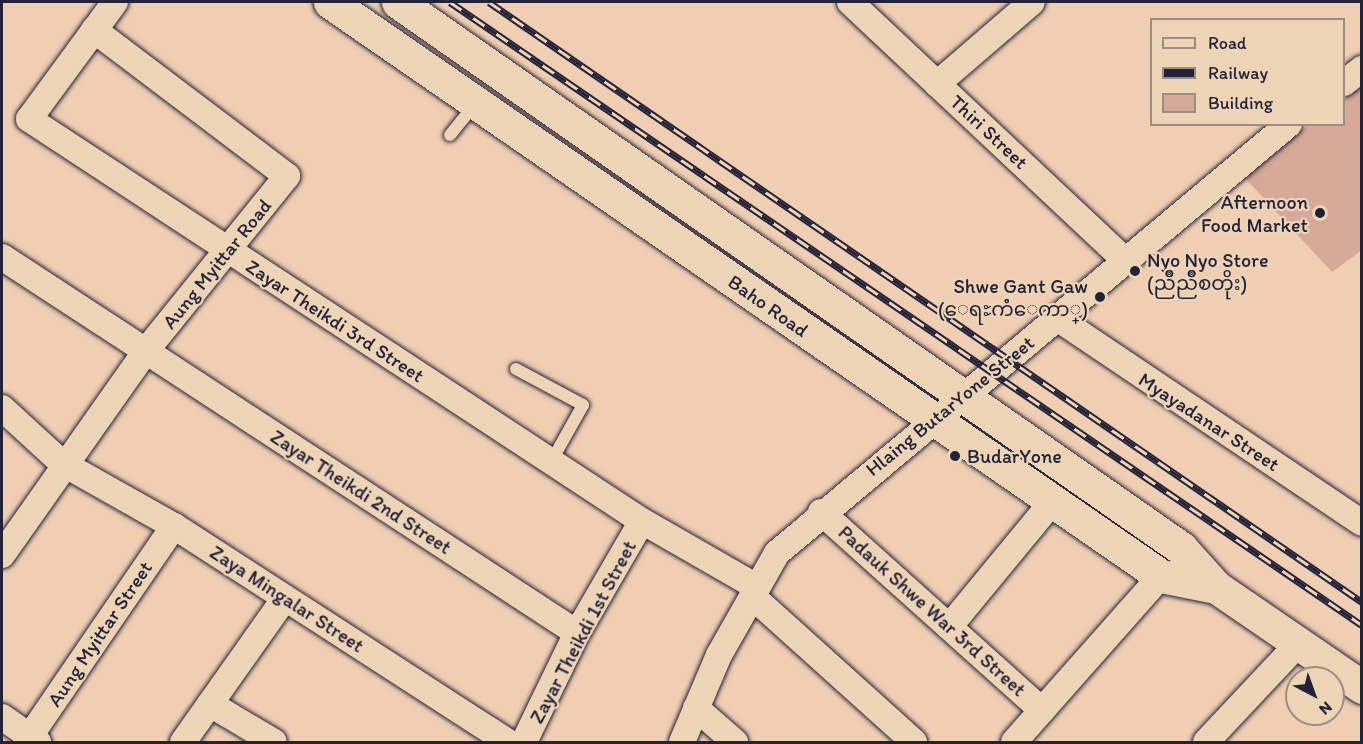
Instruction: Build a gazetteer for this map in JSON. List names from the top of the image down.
{
  "streets": {
    "main road": ["Baho Road"],
    "street": [
      "Thiri Street",
      "Aung Myittar Road",
      "Zayar Theikdi 3rd Street",
      "Hlaing ButarYone Street",
      "Myayadanar Street",
      "Zayar Theikdi 2nd Street",
      "Zaya Mingalar Street",
      "Padauk Shwe War 3rd Street",
      "Zayar Theikdi 1st Street",
      "Aung Myittar Street"
    ]
  },
  "crossings": [
    ["Thiri Street", "Hlaing ButarYone Street"],
    ["Aung Myittar Road", "Zayar Theikdi 3rd Street"],
    ["Aung Myittar Road", "Zayar Theikdi 2nd Street"],
    ["Aung Myittar Road", "Zaya Mingalar Street"],
    ["Baho Road", "Hlaing ButarYone Street"],
    ["Zayar Theikdi 3rd Street", "Hlaing ButarYone Street"],
    ["Zayar Theikdi 3rd Street", "Zayar Theikdi 1st Street"],
    ["Hlaing ButarYone Street", "Myayadanar Street"],
    ["Hlaing ButarYone Street", "Padauk Shwe War 3rd Street"],
    ["Zayar Theikdi 2nd Street", "Zayar Theikdi 1st Street"],
    ["Zaya Mingalar Street", "Aung Myittar Street"]
  ],
  "places": [
    "Afternoon Food Market",
    "Nyo Nyo Store (ညိဳညိဳစတိုး)",
    "Shwe Gant Gaw (ေရႊကံံေကာ္)",
    "BudarYone"
  ],
  "legend": ["Road", "Railway", "Building"],
  "north": "bottom right"
}
